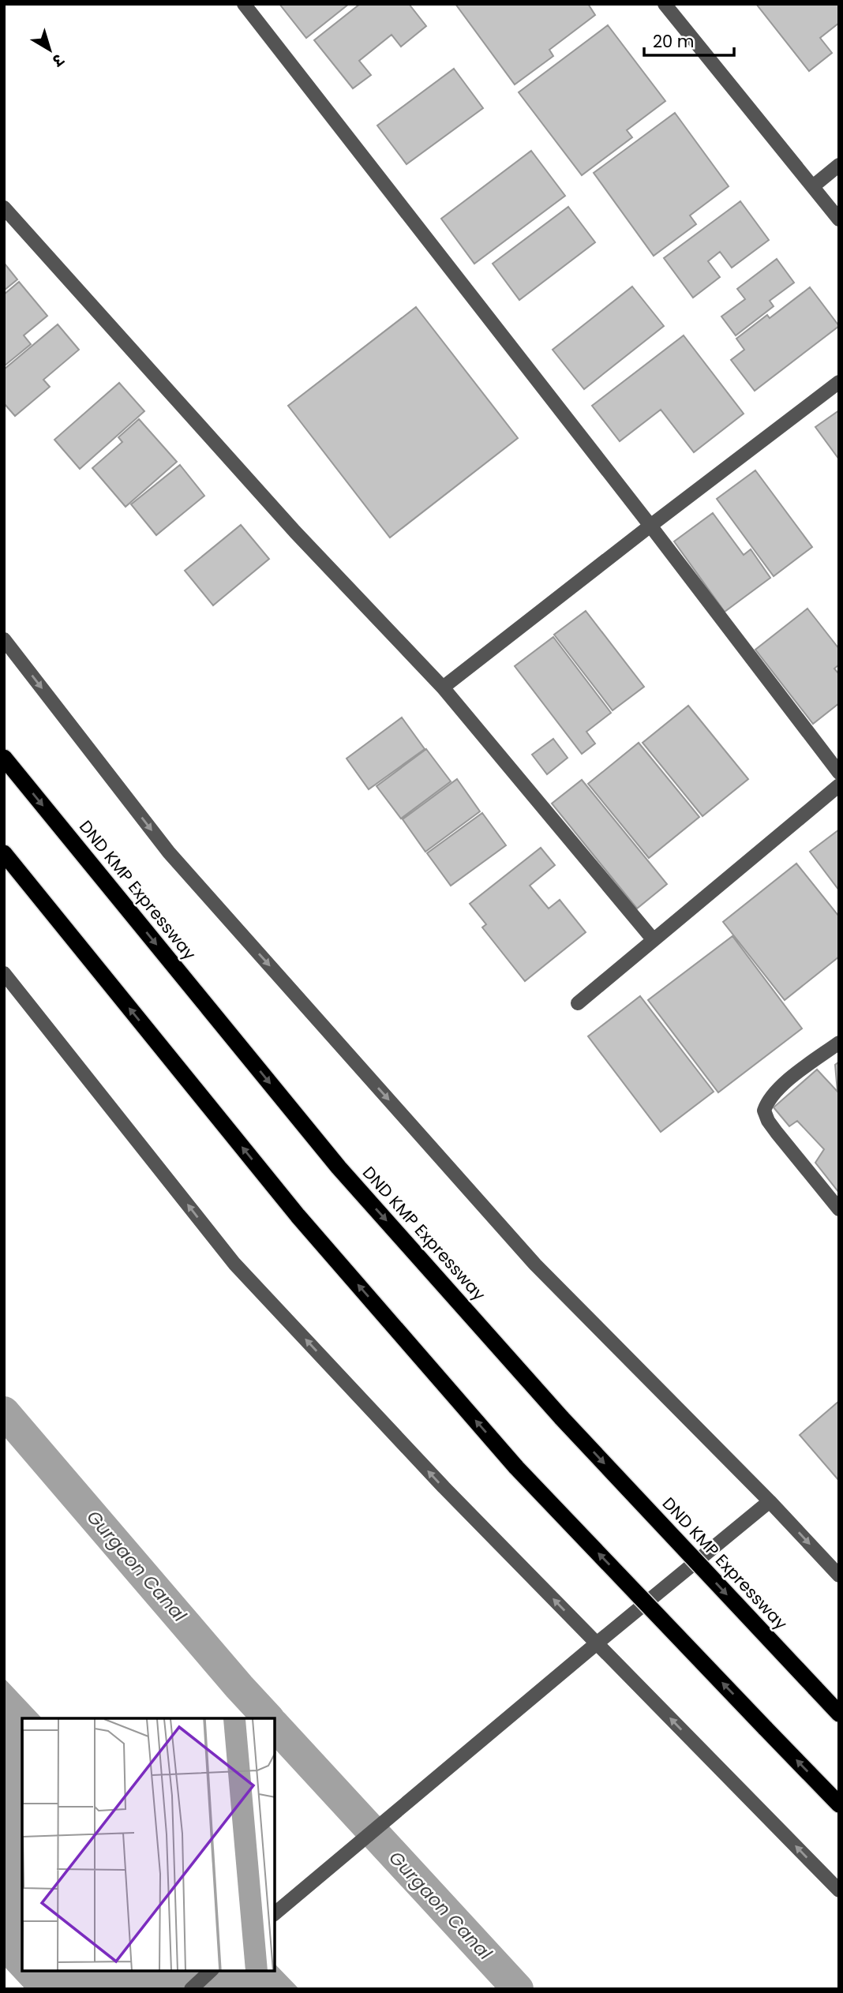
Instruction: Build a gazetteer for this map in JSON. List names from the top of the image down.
{
  "streets": {
    "highway": ["DND KMP Expressway"]
  },
  "water": ["Gurgaon Canal"],
  "scale_bar": "20 m",
  "north": "bottom right"
}
